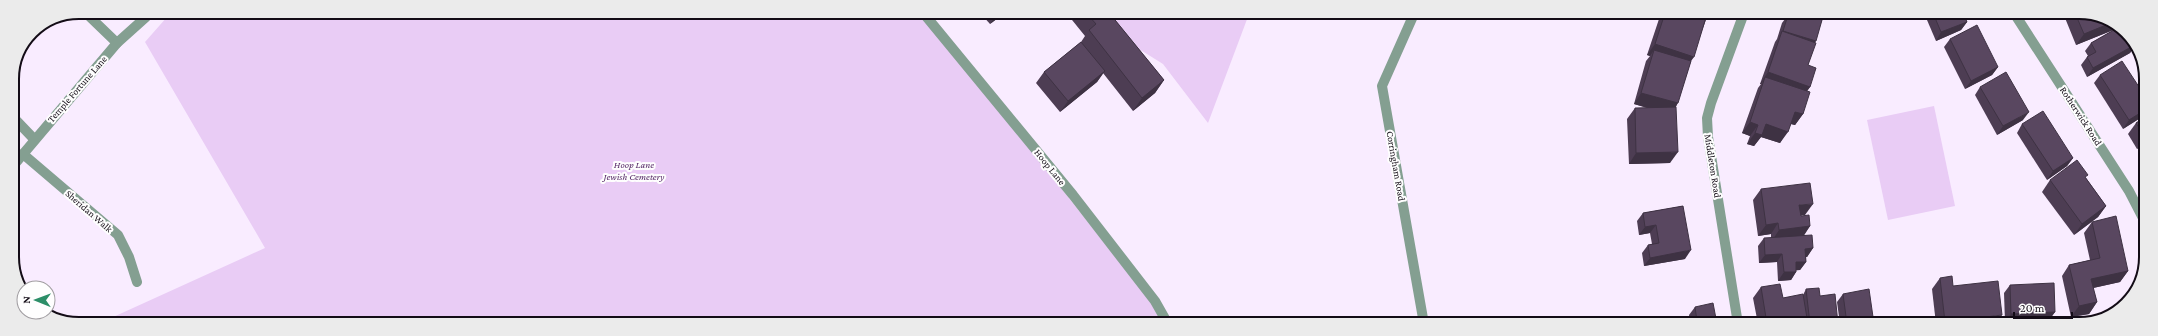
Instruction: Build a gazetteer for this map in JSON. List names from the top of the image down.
{
  "streets": {
    "street": [
      "Temple Fortune Lane",
      "Rotherwick Road",
      "Corringham Road",
      "Middleton Road",
      "Hoop Lane",
      "Sheridan Walk"
    ]
  },
  "crossings": [
    ["Temple Fortune Lane", "Sheridan Walk"]
  ],
  "parks": ["Hoop Lane Jewish Cemetery"],
  "scale_bar": "20 m",
  "north": "left"
}
